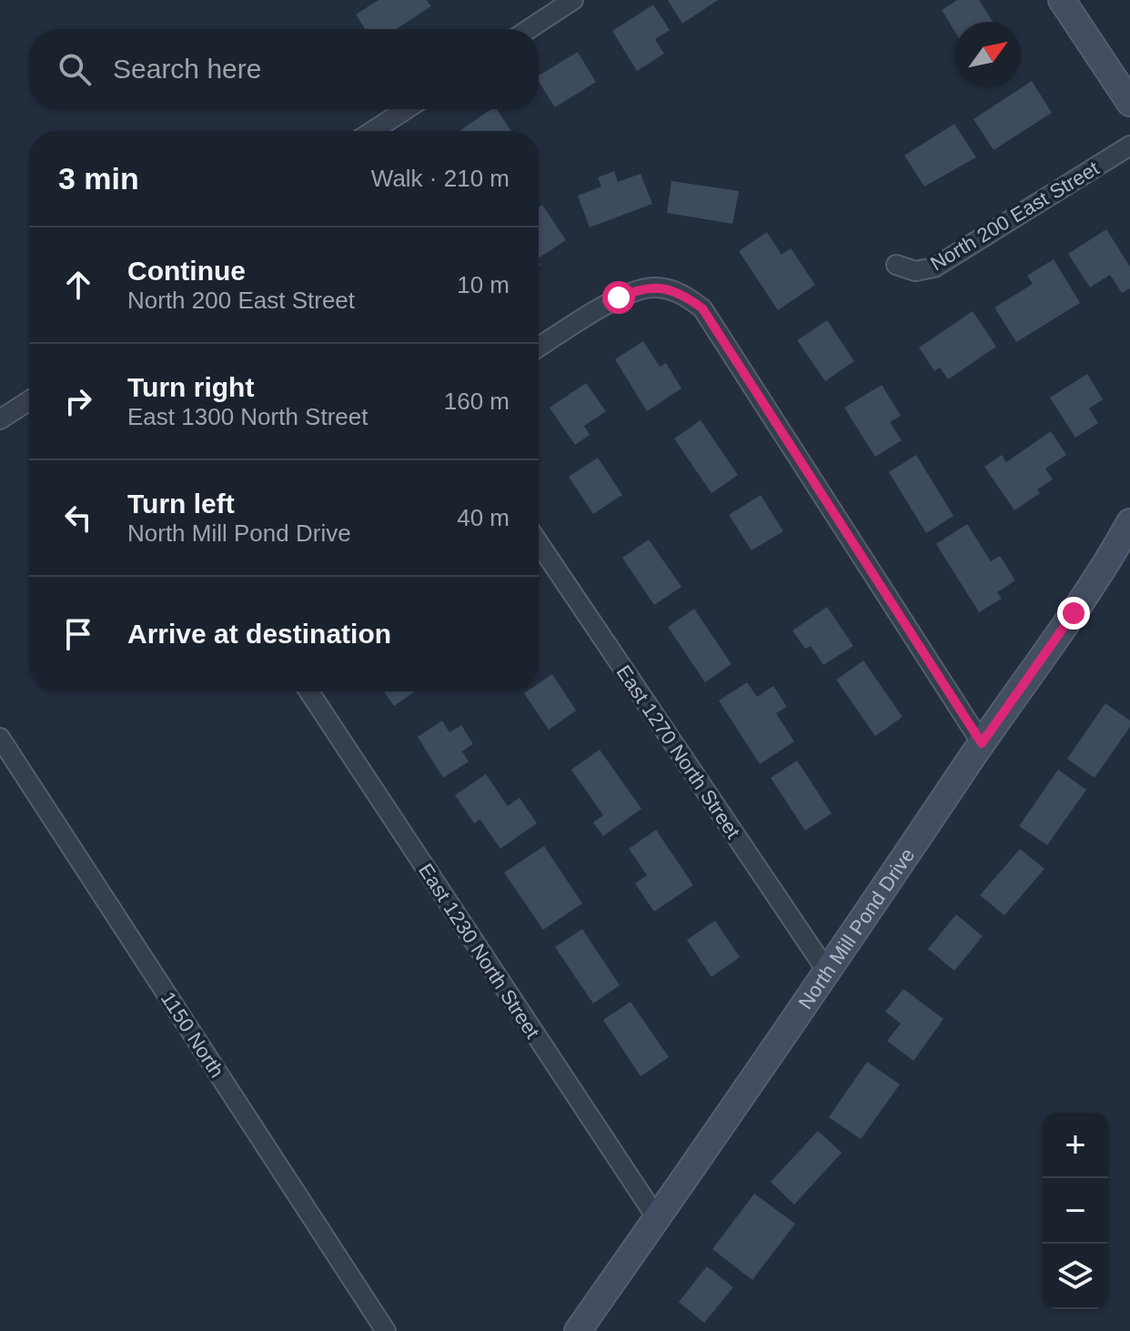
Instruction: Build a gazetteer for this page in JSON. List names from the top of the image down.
{
  "streets": {
    "main road": ["North Mill Pond Drive"],
    "street": [
      "North 200 East Street",
      "East 1270 North Street",
      "East 1230 North Street",
      "1150 North"
    ]
  },
  "crossings": [
    ["East 1270 North Street", "North Mill Pond Drive"],
    ["North Mill Pond Drive", "East 1230 North Street"]
  ],
  "north": "top right",
  "page": {
    "search": "Search here",
    "heading": ["3 min", "Walk · 210 m"],
    "list": [
      ["Continue", "North 200 East Street", "10 m"],
      ["Turn right", "East 1300 North Street", "160 m"],
      ["Turn left", "North Mill Pond Drive", "40 m"],
      "Arrive at destination"
    ],
    "map_buttons": ["+", "−"]
  }
}
